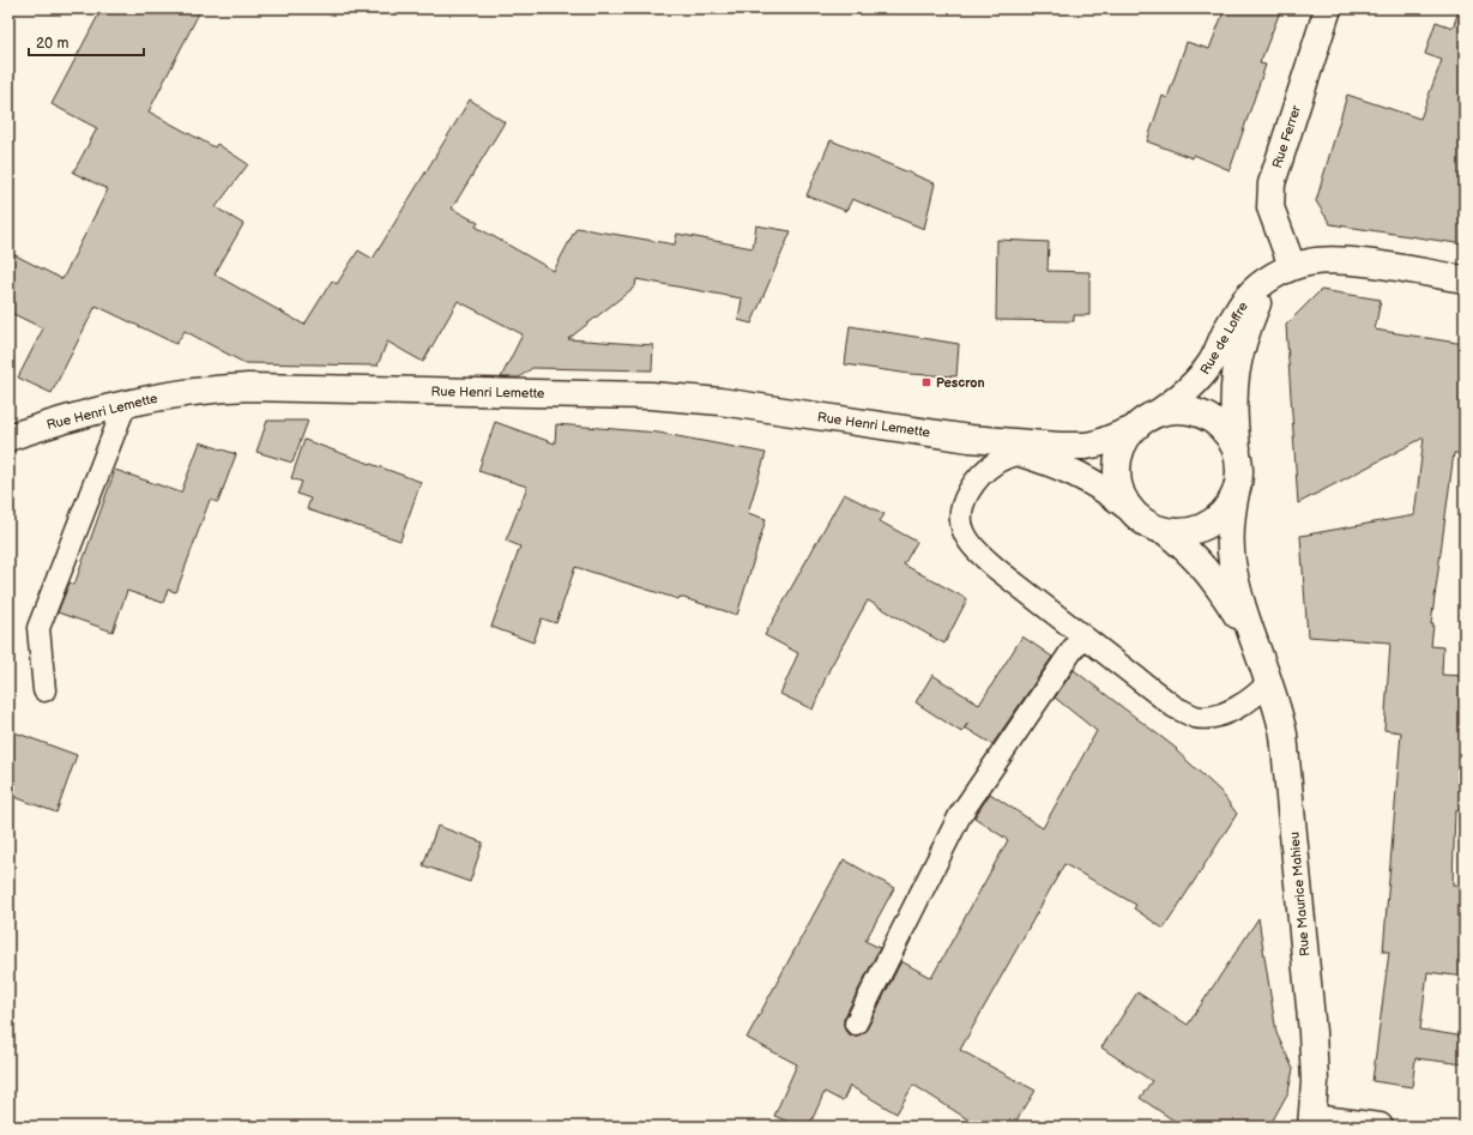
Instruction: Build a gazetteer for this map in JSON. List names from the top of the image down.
{
  "streets": {
    "street": [
      "Rue Ferrer",
      "Rue de Loffre",
      "Rue Henri Lemette",
      "Rue Maurice Mahieu"
    ]
  },
  "crossings": [
    ["Rue Ferrer", "Rue de Loffre"],
    ["Rue de Loffre", "Rue Henri Lemette"],
    ["Rue de Loffre", "Rue Maurice Mahieu"],
    ["Rue Henri Lemette", "Rue Maurice Mahieu"]
  ],
  "places": {
    "transit": ["Pescron"]
  },
  "scale_bar": "20 m"
}
